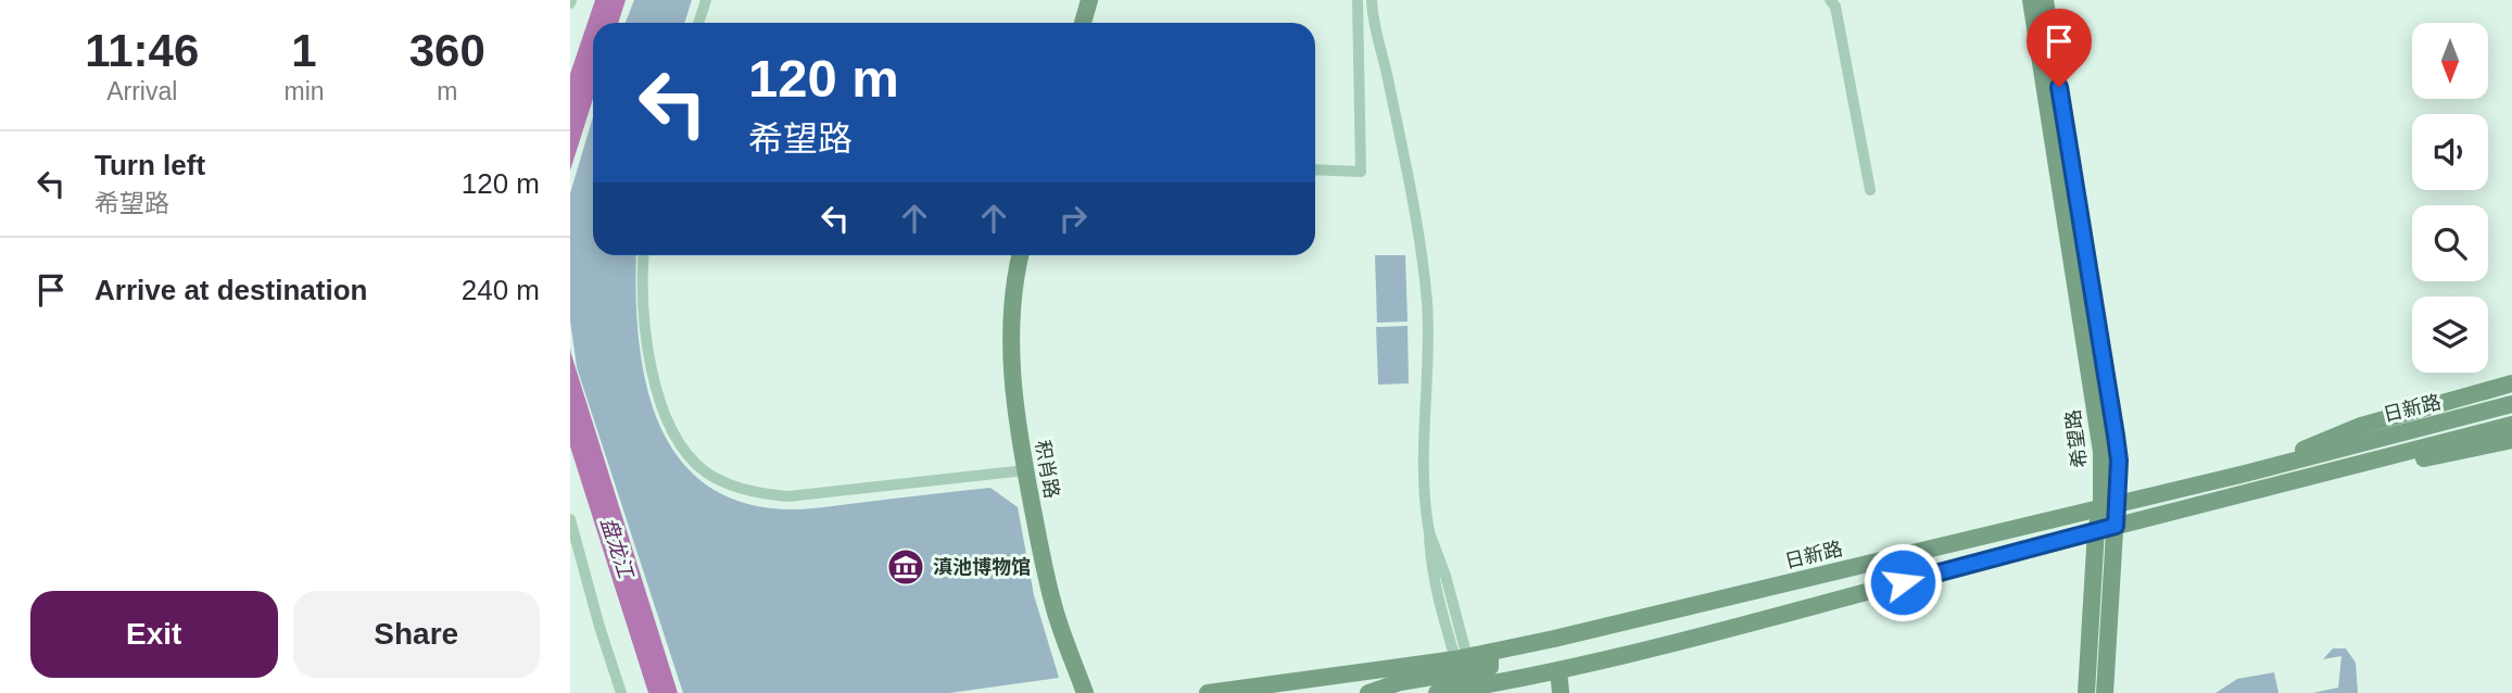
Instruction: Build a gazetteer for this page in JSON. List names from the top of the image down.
{
  "streets": {
    "main road": ["日新路", "希望路", "积肖路"]
  },
  "crossings": [
    ["日新路", "希望路"]
  ],
  "water": ["盘龙江"],
  "places": {
    "museum": ["滇池博物馆"]
  },
  "north": "bottom",
  "page": {
    "eta": [
      "11:46",
      "Arrival",
      "1",
      "min",
      "360",
      "m"
    ],
    "turn": ["120 m", "希望路"],
    "list": [
      {
        "name": "Turn left",
        "note": "希望路",
        "value": "120 m"
      },
      {
        "name": "Arrive at destination",
        "value": "240 m"
      }
    ],
    "buttons": ["Exit", "Share"]
  }
}
